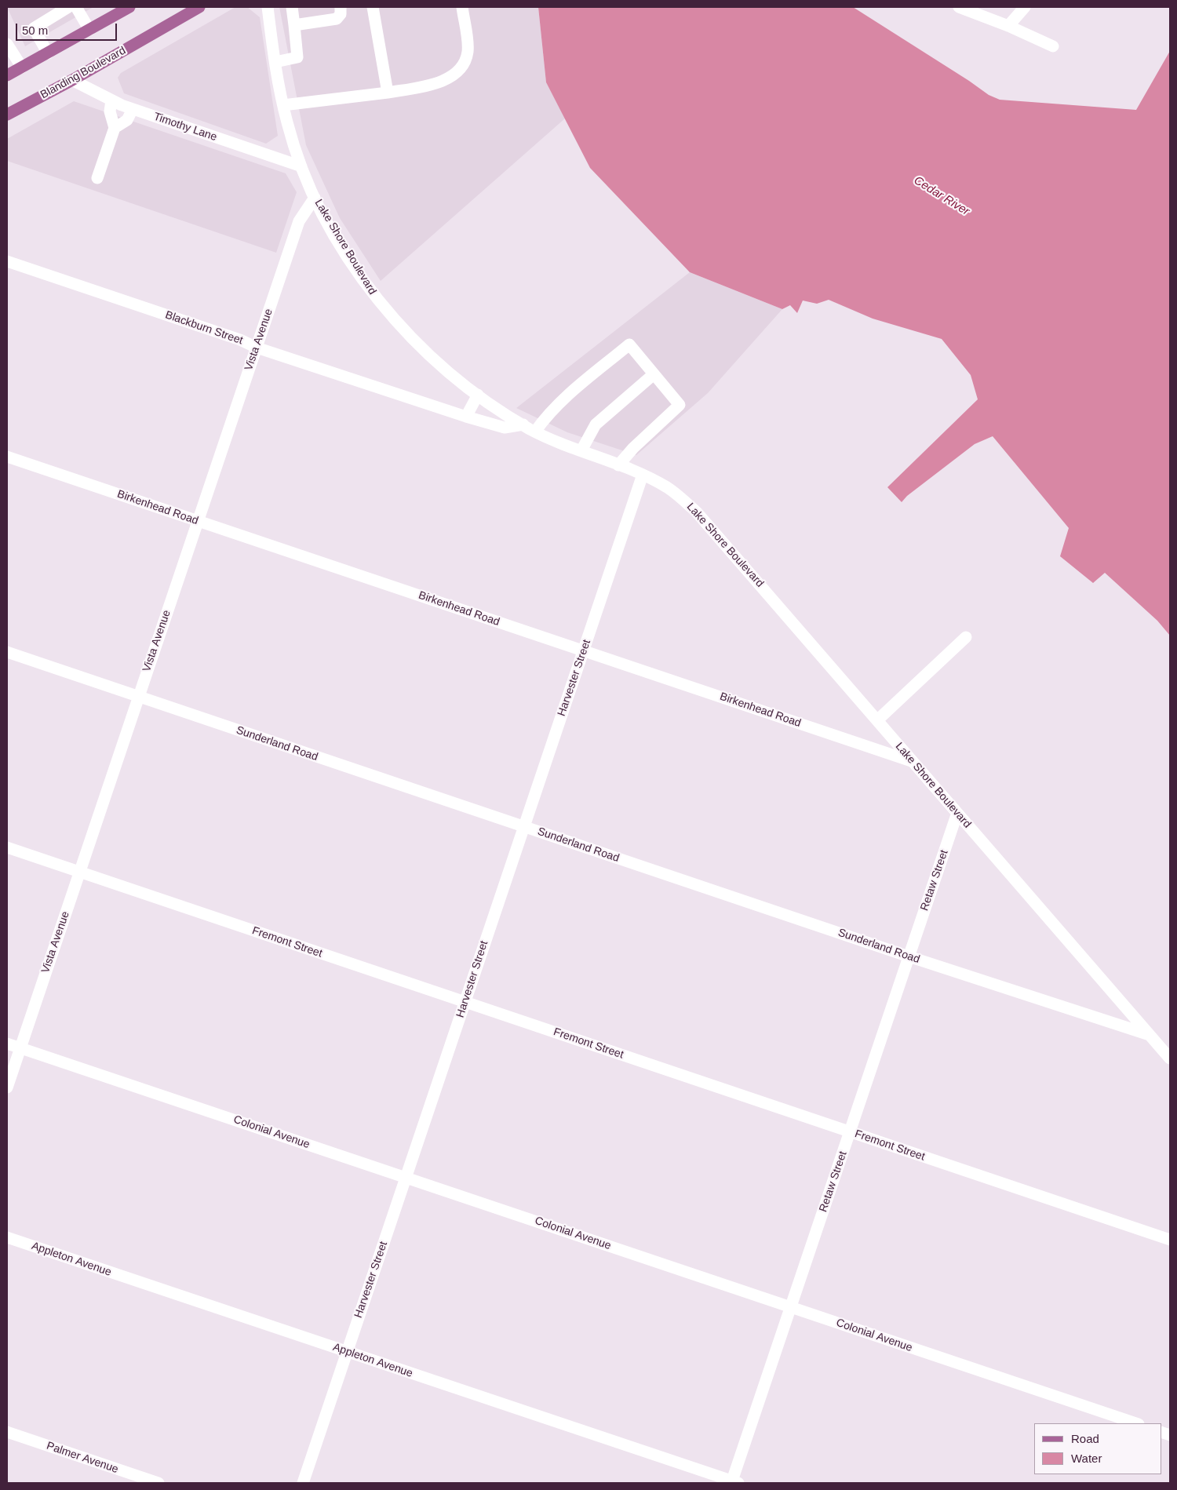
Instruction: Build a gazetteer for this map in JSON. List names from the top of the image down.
{
  "streets": {
    "main road": ["Blanding Boulevard"],
    "street": [
      "Timothy Lane",
      "Lake Shore Boulevard",
      "Blackburn Street",
      "Vista Avenue",
      "Birkenhead Road",
      "Harvester Street",
      "Sunderland Road",
      "Retaw Street",
      "Fremont Street",
      "Colonial Avenue",
      "Appleton Avenue",
      "Palmer Avenue"
    ]
  },
  "crossings": [
    ["Blanding Boulevard", "Timothy Lane"],
    ["Timothy Lane", "Lake Shore Boulevard"],
    ["Lake Shore Boulevard", "Blackburn Street"],
    ["Lake Shore Boulevard", "Vista Avenue"],
    ["Lake Shore Boulevard", "Birkenhead Road"],
    ["Lake Shore Boulevard", "Harvester Street"],
    ["Lake Shore Boulevard", "Sunderland Road"],
    ["Lake Shore Boulevard", "Retaw Street"],
    ["Blackburn Street", "Vista Avenue"],
    ["Vista Avenue", "Birkenhead Road"],
    ["Vista Avenue", "Sunderland Road"],
    ["Vista Avenue", "Fremont Street"],
    ["Vista Avenue", "Colonial Avenue"],
    ["Birkenhead Road", "Harvester Street"],
    ["Harvester Street", "Sunderland Road"],
    ["Harvester Street", "Fremont Street"],
    ["Harvester Street", "Colonial Avenue"],
    ["Harvester Street", "Appleton Avenue"],
    ["Sunderland Road", "Retaw Street"],
    ["Retaw Street", "Fremont Street"],
    ["Retaw Street", "Colonial Avenue"],
    ["Retaw Street", "Appleton Avenue"]
  ],
  "water": ["Cedar River"],
  "legend": ["Road", "Water"],
  "scale_bar": "50 m"
}
